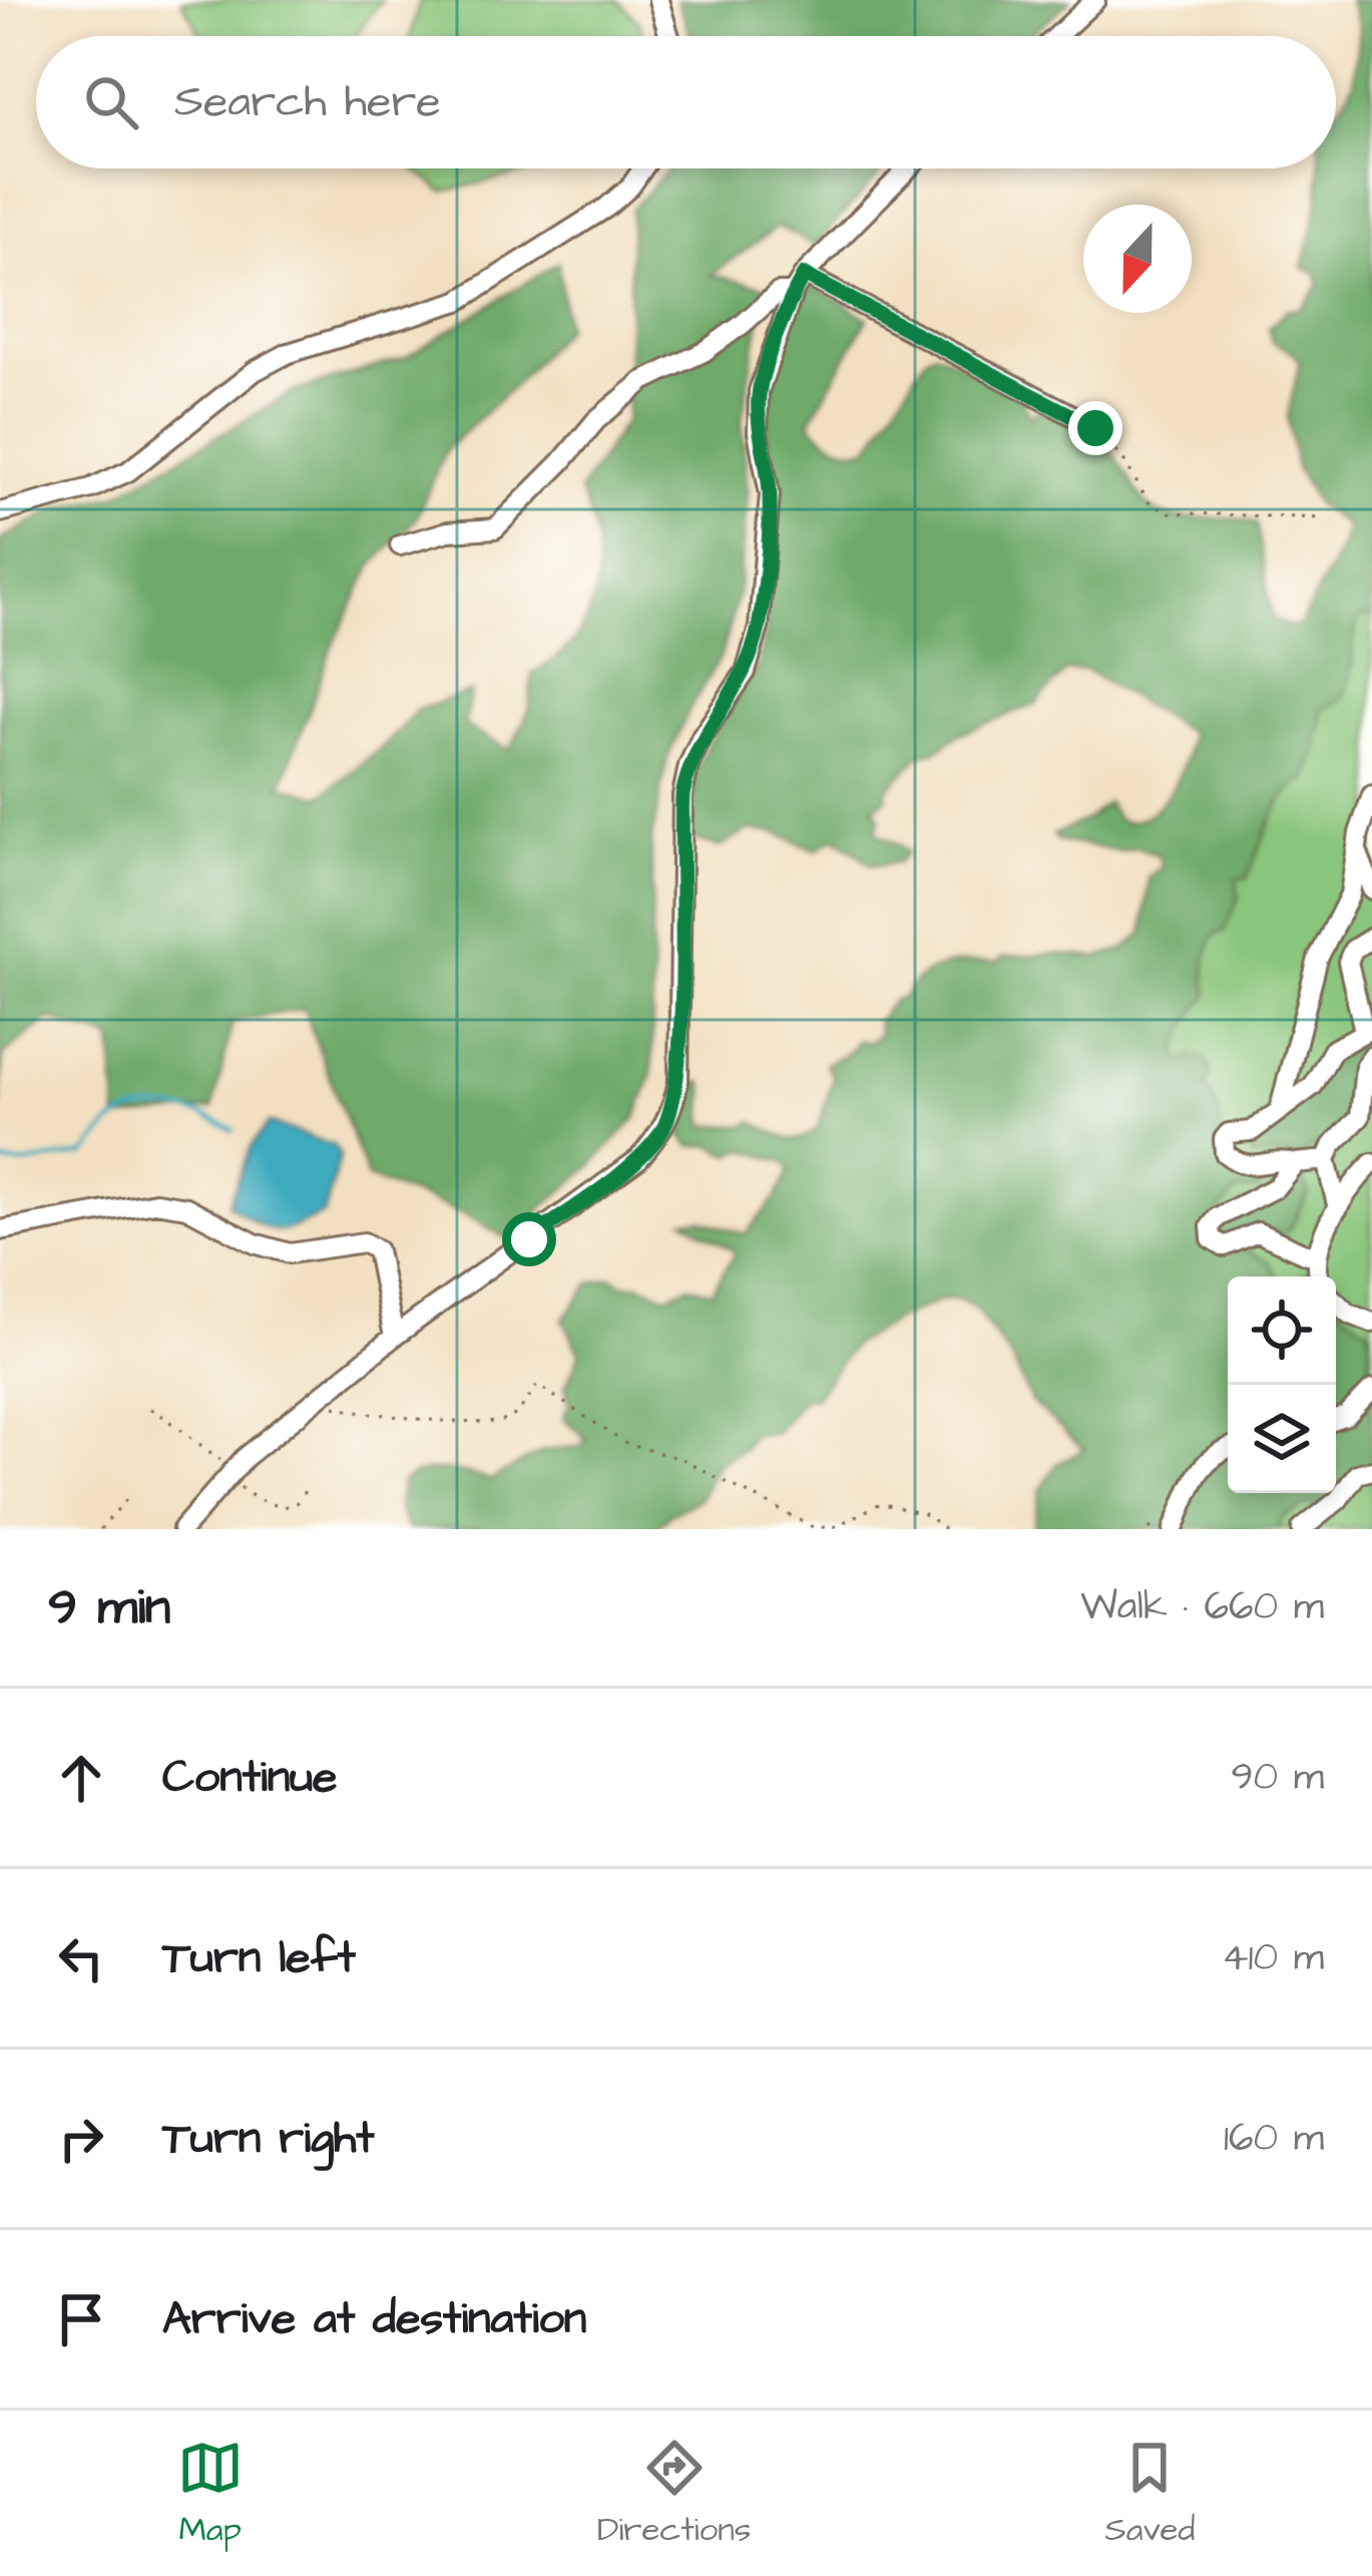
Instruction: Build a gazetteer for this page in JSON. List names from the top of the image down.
{
  "north": "bottom",
  "page": {
    "search": "Search here",
    "heading": ["9 min", "Walk · 660 m"],
    "list": [
      ["Continue", "90 m"],
      ["Turn left", "410 m"],
      ["Turn right", "160 m"],
      "Arrive at destination"
    ],
    "nav": ["Map", "Directions", "Saved"]
  }
}
